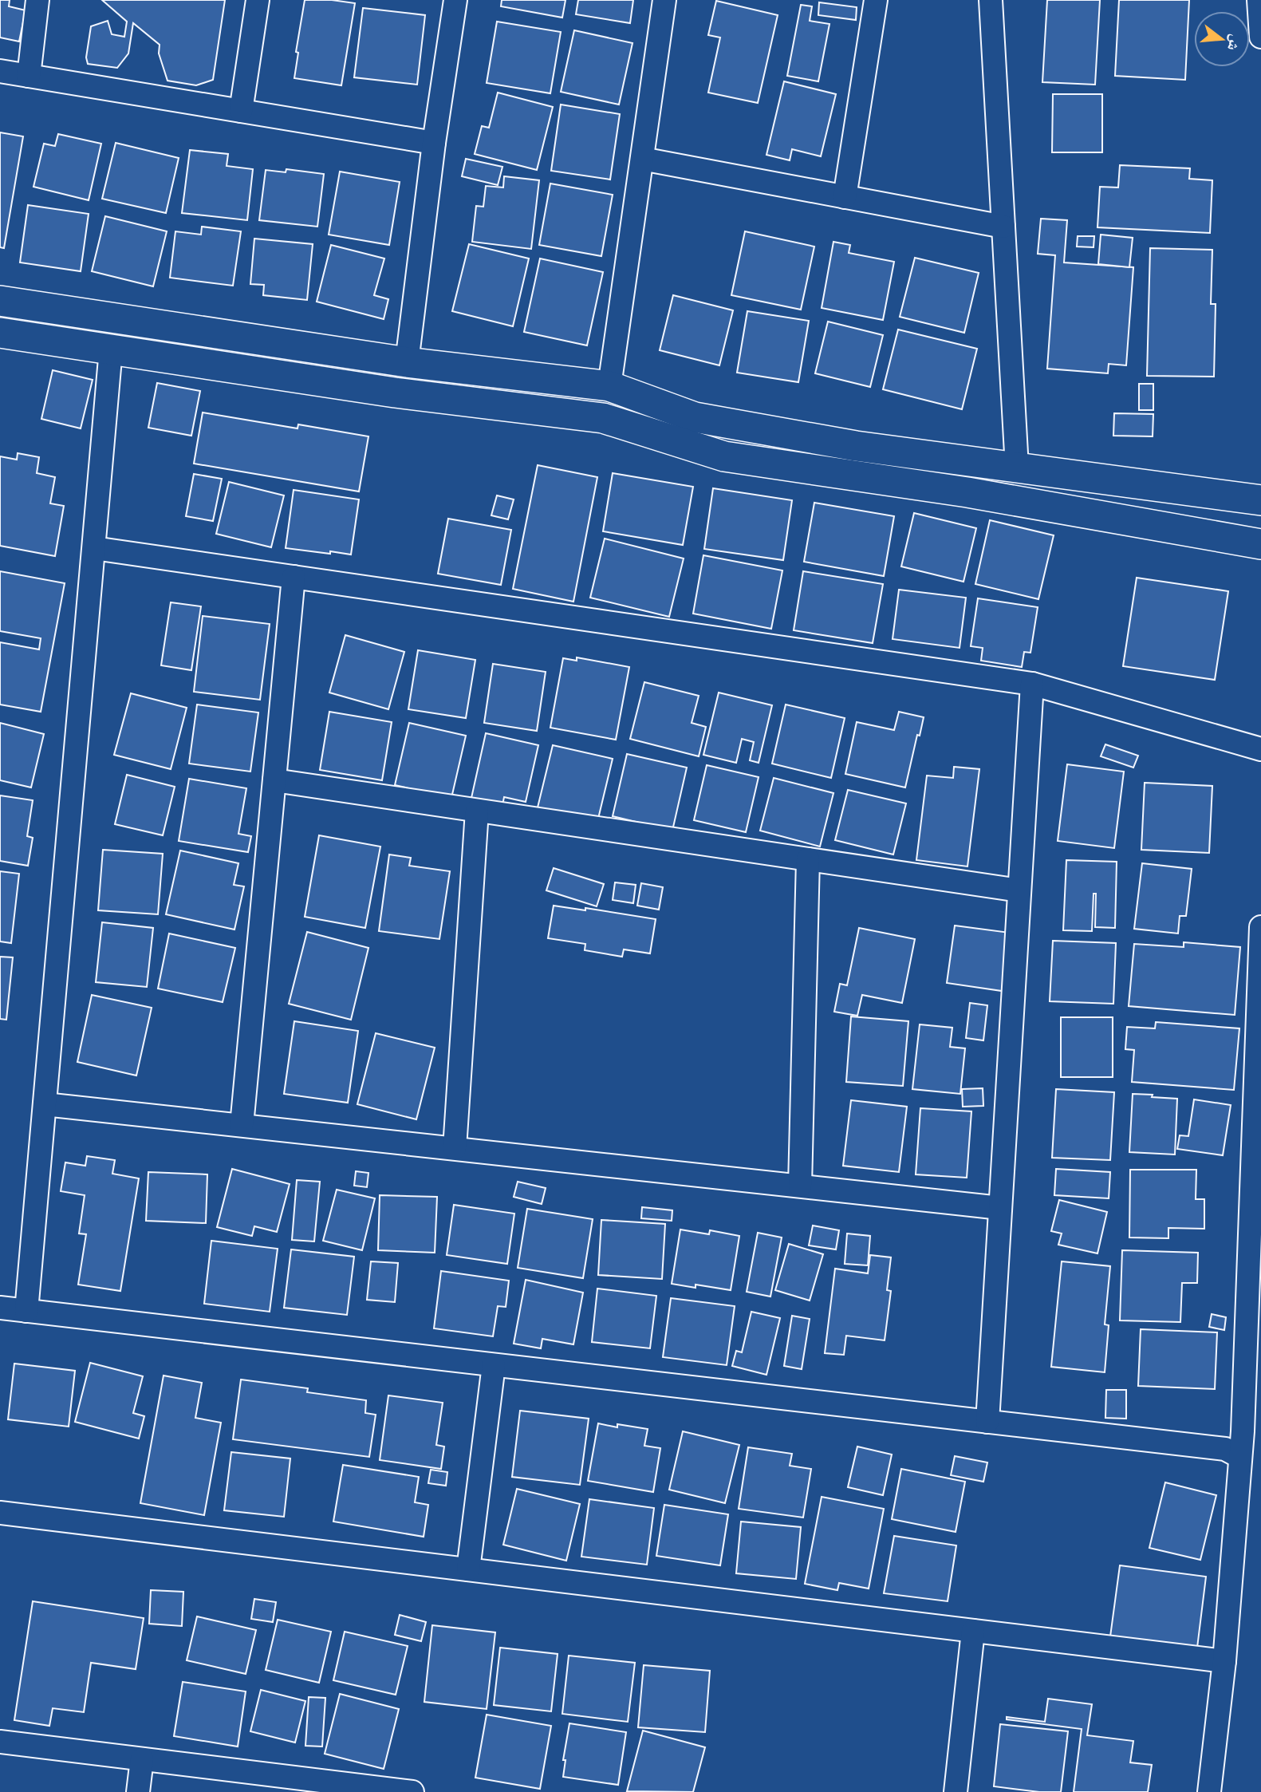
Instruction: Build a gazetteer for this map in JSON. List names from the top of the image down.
{
  "north": "right"
}
